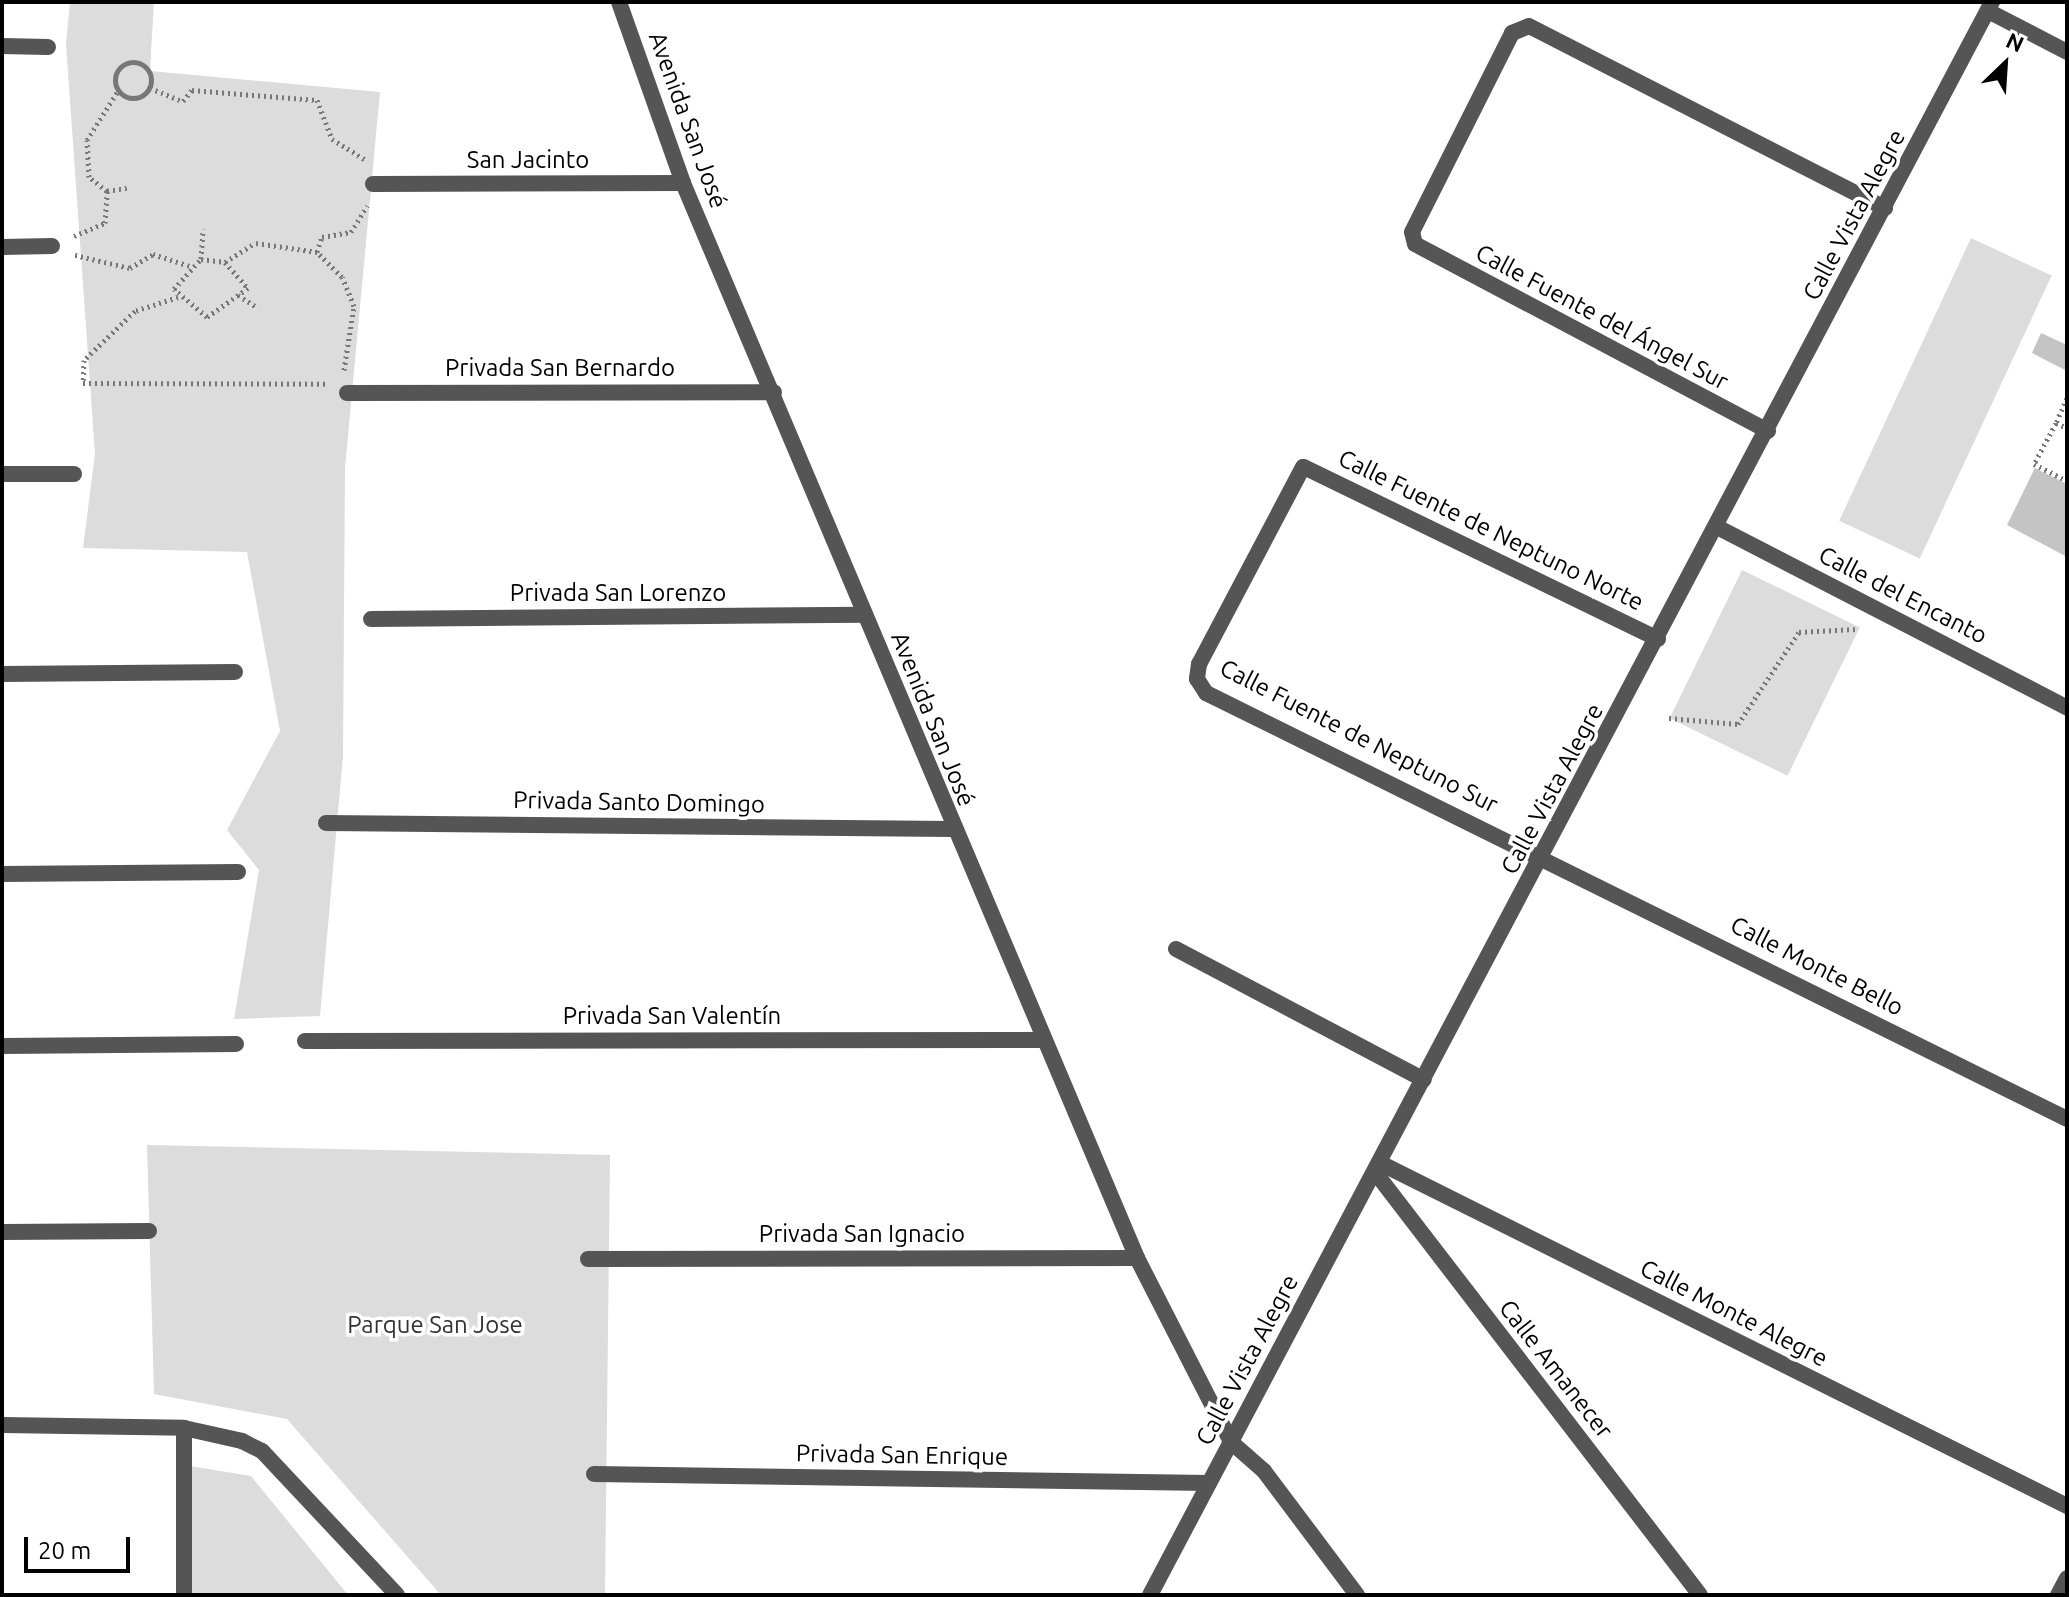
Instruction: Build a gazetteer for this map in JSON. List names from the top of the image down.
{
  "streets": {
    "street": [
      "Avenida San José",
      "San Jacinto",
      "Calle Vista Alegre",
      "Calle Fuente del Ángel Sur",
      "Privada San Bernardo",
      "Calle Fuente de Neptuno Norte",
      "Privada San Lorenzo",
      "Calle del Encanto",
      "Calle Fuente de Neptuno Sur",
      "Privada Santo Domingo",
      "Calle Monte Bello",
      "Privada San Valentín",
      "Privada San Ignacio",
      "Calle Monte Alegre",
      "Calle Amanecer",
      "Privada San Enrique"
    ]
  },
  "crossings": [
    ["Avenida San José", "San Jacinto"],
    ["Avenida San José", "Calle Vista Alegre"],
    ["Avenida San José", "Privada San Bernardo"],
    ["Avenida San José", "Privada San Lorenzo"],
    ["Avenida San José", "Privada Santo Domingo"],
    ["Avenida San José", "Privada San Valentín"],
    ["Avenida San José", "Privada San Ignacio"],
    ["Calle Vista Alegre", "Calle Fuente del Ángel Sur"],
    ["Calle Vista Alegre", "Calle Fuente de Neptuno Norte"],
    ["Calle Vista Alegre", "Calle del Encanto"],
    ["Calle Vista Alegre", "Calle Fuente de Neptuno Sur"],
    ["Calle Vista Alegre", "Calle Monte Bello"],
    ["Calle Vista Alegre", "Calle Monte Alegre"],
    ["Calle Vista Alegre", "Calle Amanecer"],
    ["Calle Vista Alegre", "Privada San Enrique"],
    ["Calle Fuente de Neptuno Norte", "Calle Fuente de Neptuno Sur"],
    ["Calle Fuente de Neptuno Sur", "Calle Monte Bello"],
    ["Calle Monte Alegre", "Calle Amanecer"]
  ],
  "parks": ["Parque San Jose"],
  "scale_bar": "20 m",
  "north": "top right"
}
